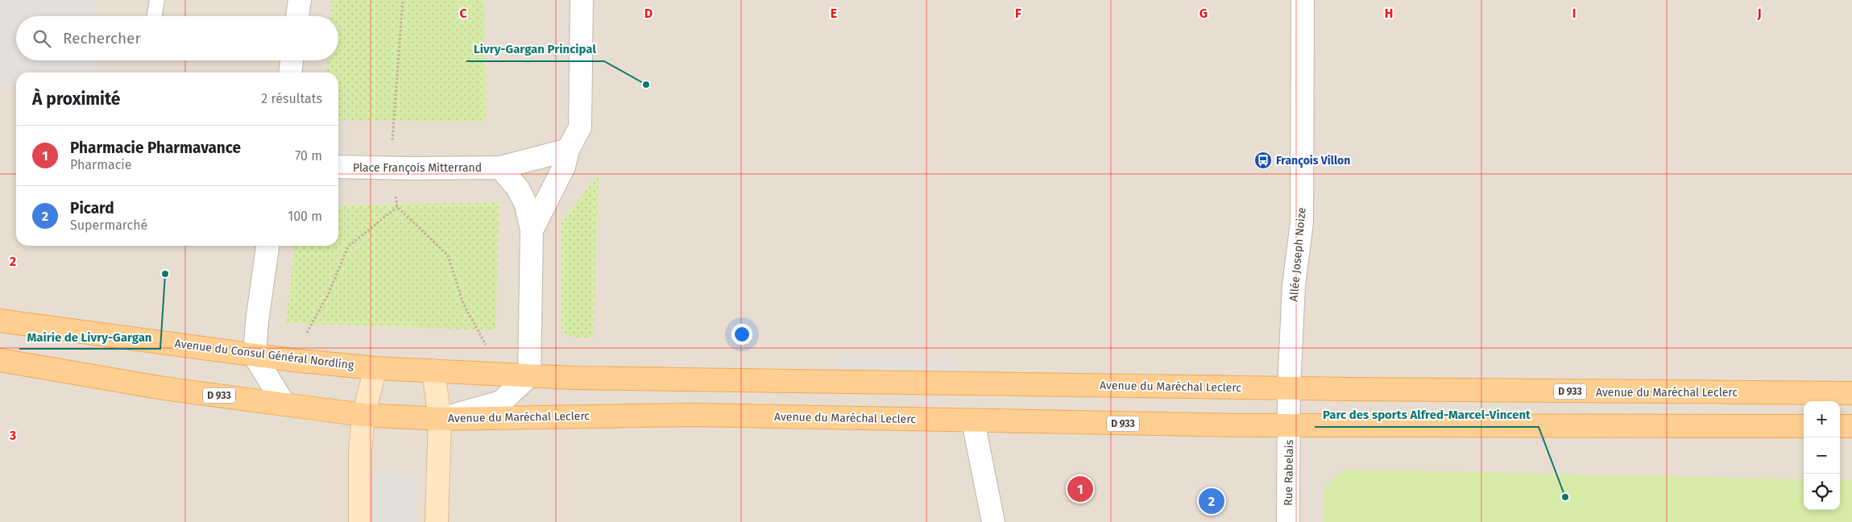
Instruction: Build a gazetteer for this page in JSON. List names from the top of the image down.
{
  "streets": {
    "main road": ["Avenue du Consul Général Nordling", "Avenue du Maréchal Leclerc", "D 933"],
    "street": ["Place François Mitterrand", "Allée Joseph Noize", "Rue Rabelais"]
  },
  "crossings": [
    ["Allée Joseph Noize", "Avenue du Maréchal Leclerc"],
    ["Avenue du Consul Général Nordling", "Avenue du Maréchal Leclerc"],
    ["Avenue du Maréchal Leclerc", "D 933"],
    ["Avenue du Maréchal Leclerc", "Rue Rabelais"]
  ],
  "places": {
    "other": ["Livry-Gargan Principal", "Mairie de Livry-Gargan", "Parc des sports Alfred-Marcel-Vincent"],
    "bus stop": ["François Villon"]
  },
  "page": {
    "search": "Rechercher",
    "heading": ["À proximité", "2 résultats"],
    "list": [
      {
        "mark": "1",
        "name": "Pharmacie Pharmavance",
        "note": "Pharmacie",
        "value": "70 m"
      },
      {
        "mark": "2",
        "name": "Picard",
        "note": "Supermarché",
        "value": "100 m"
      }
    ],
    "map_buttons": ["+", "−"],
    "pins": ["1", "2"]
  },
  "grid": {
    "columns": [
      "C",
      "D",
      "E",
      "F",
      "G",
      "H",
      "I",
      "J"
    ],
    "rows": ["2", "3"]
  }
}
